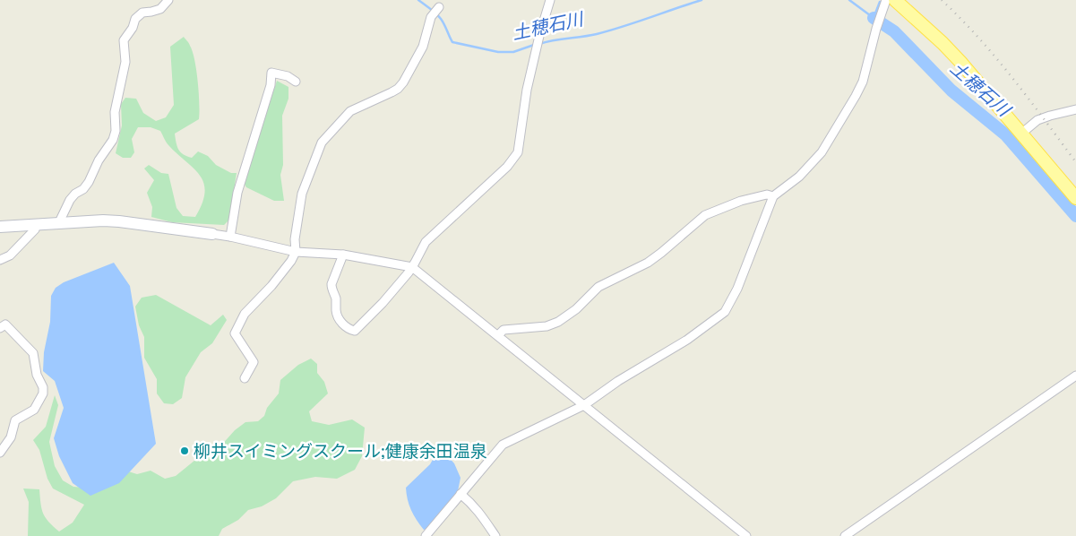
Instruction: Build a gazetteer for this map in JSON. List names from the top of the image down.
{
  "water": ["土穂石川"],
  "places": ["柳井スイミングスクール;健康余田温泉"]
}
